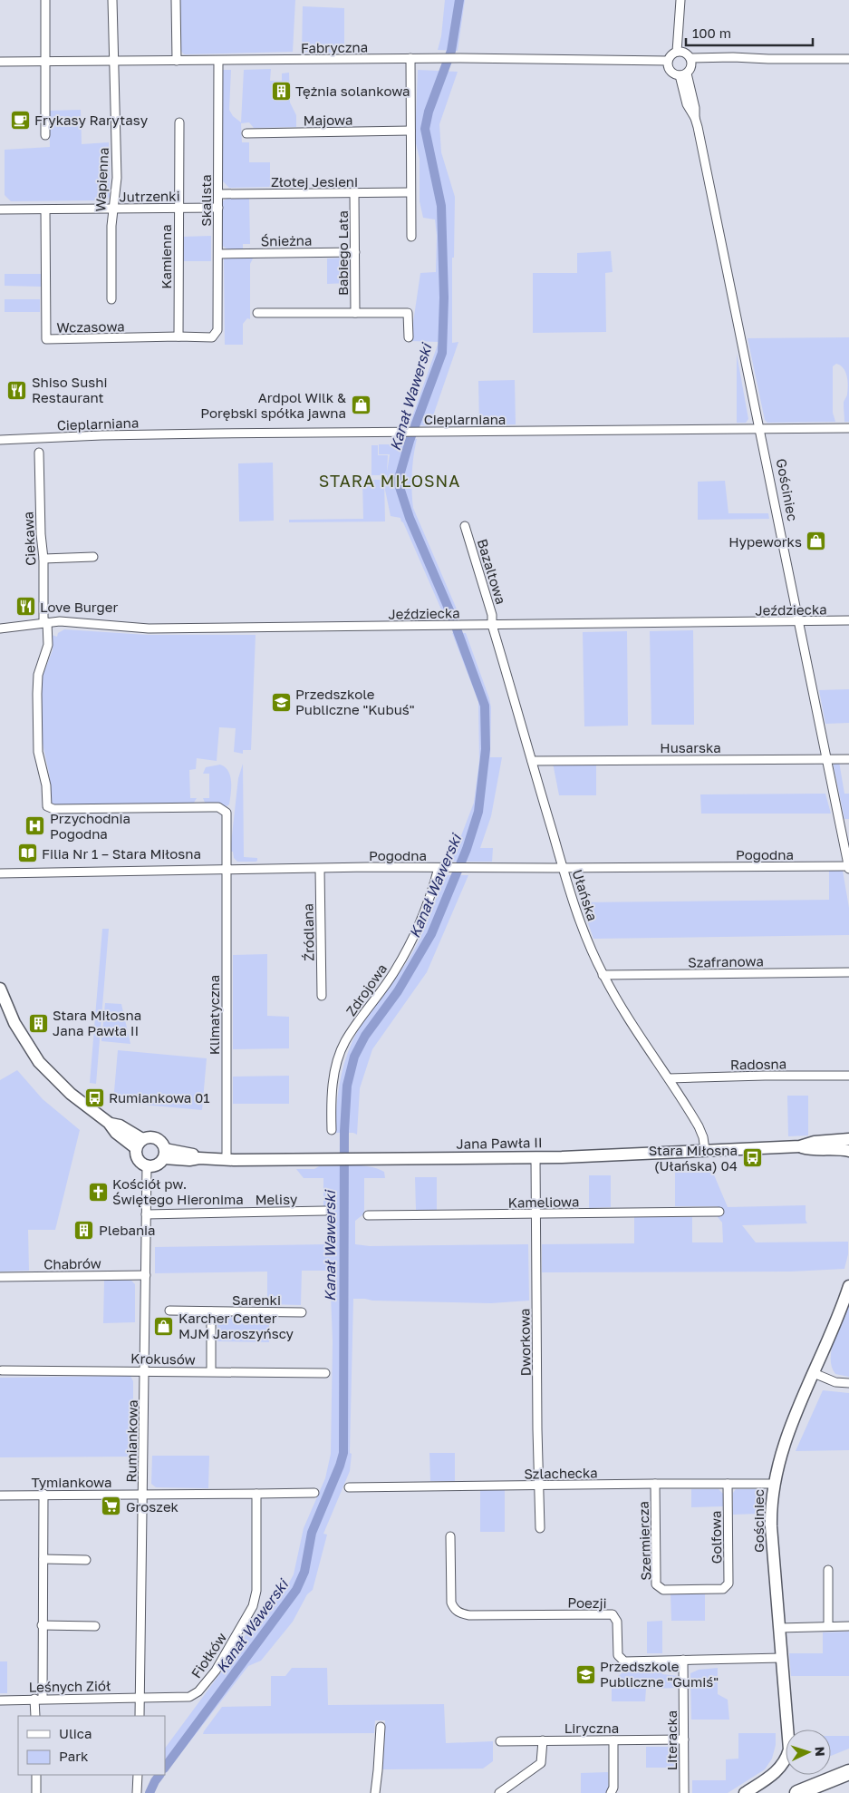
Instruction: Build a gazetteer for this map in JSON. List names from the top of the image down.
{
  "streets": {
    "street": [
      "Fabryczna",
      "Majowa",
      "Wapienna",
      "Złotej Jesieni",
      "Jutrzenki",
      "Skalista",
      "Śnieżna",
      "Babiego Lata",
      "Kamienna",
      "Wczasowa",
      "Cieplarniana",
      "Gościniec",
      "Ciekawa",
      "Bazaltowa",
      "Jeździecka",
      "Husarska",
      "Pogodna",
      "Ułańska",
      "Źródlana",
      "Szafranowa",
      "Zdrojowa",
      "Klimatyczna",
      "Radosna",
      "Jana Pawła II",
      "Melisy",
      "Kameliowa",
      "Chabrów",
      "Sarenki",
      "Dworkowa",
      "Krokusów",
      "Rumiankowa",
      "Szlachecka",
      "Tymiankowa",
      "Golfowa",
      "Szermiercza",
      "Poezji",
      "Fiołków",
      "Leśnych Ziół",
      "Liryczna",
      "Literacka"
    ]
  },
  "crossings": [
    ["Fabryczna", "Wapienna"],
    ["Fabryczna", "Skalista"],
    ["Fabryczna", "Gościniec"],
    ["Wapienna", "Jutrzenki"],
    ["Złotej Jesieni", "Skalista"],
    ["Złotej Jesieni", "Babiego Lata"],
    ["Jutrzenki", "Skalista"],
    ["Jutrzenki", "Kamienna"],
    ["Jutrzenki", "Wczasowa"],
    ["Skalista", "Śnieżna"],
    ["Skalista", "Wczasowa"],
    ["Śnieżna", "Babiego Lata"],
    ["Kamienna", "Wczasowa"],
    ["Cieplarniana", "Gościniec"],
    ["Gościniec", "Jeździecka"],
    ["Gościniec", "Husarska"],
    ["Gościniec", "Pogodna"],
    ["Gościniec", "Szlachecka"],
    ["Gościniec", "Poezji"],
    ["Ciekawa", "Jeździecka"],
    ["Ciekawa", "Pogodna"],
    ["Ciekawa", "Klimatyczna"],
    ["Bazaltowa", "Jeździecka"],
    ["Bazaltowa", "Ułańska"],
    ["Jeździecka", "Ułańska"],
    ["Husarska", "Ułańska"],
    ["Pogodna", "Ułańska"],
    ["Pogodna", "Źródlana"],
    ["Pogodna", "Zdrojowa"],
    ["Pogodna", "Klimatyczna"],
    ["Ułańska", "Szafranowa"],
    ["Ułańska", "Radosna"],
    ["Ułańska", "Jana Pawła II"],
    ["Klimatyczna", "Jana Pawła II"],
    ["Jana Pawła II", "Dworkowa"],
    ["Jana Pawła II", "Rumiankowa"],
    ["Melisy", "Rumiankowa"],
    ["Kameliowa", "Dworkowa"],
    ["Chabrów", "Rumiankowa"],
    ["Dworkowa", "Szlachecka"],
    ["Krokusów", "Rumiankowa"],
    ["Rumiankowa", "Tymiankowa"],
    ["Rumiankowa", "Fiołków"],
    ["Rumiankowa", "Leśnych Ziół"],
    ["Szlachecka", "Golfowa"],
    ["Szlachecka", "Szermiercza"],
    ["Golfowa", "Szermiercza"],
    ["Poezji", "Literacka"],
    ["Fiołków", "Leśnych Ziół"],
    ["Liryczna", "Literacka"]
  ],
  "districts": ["STARA MIŁOSNA"],
  "water": ["Kanał Wawerski"],
  "places": {
    "building": ["Tężnia solankowa", "Stara Miłosna Jana Pawła II", "Plebania"],
    "cafe": ["Frykasy Rarytasy"],
    "restaurant": ["Shiso Sushi Restaurant", "Love Burger"],
    "shop": ["Ardpol Wilk & Porębski spółka jawna", "Hypeworks", "Karcher Center MJM Jaroszyńscy"],
    "school or university": ["Przedszkole Publiczne \"Kubuś\"", "Przedszkole Publiczne \"Gumiś\""],
    "hospital": ["Przychodnia Pogodna"],
    "library": ["Filia Nr 1 – Stara Miłosna"],
    "bus stop": ["Rumiankowa 01", "Stara Miłosna (Ułańska) 04"],
    "church": ["Kościół pw. Świętego Hieronima"],
    "supermarket": ["Groszek"]
  },
  "legend": ["Ulica", "Park"],
  "scale_bar": "100 m",
  "north": "right"
}
